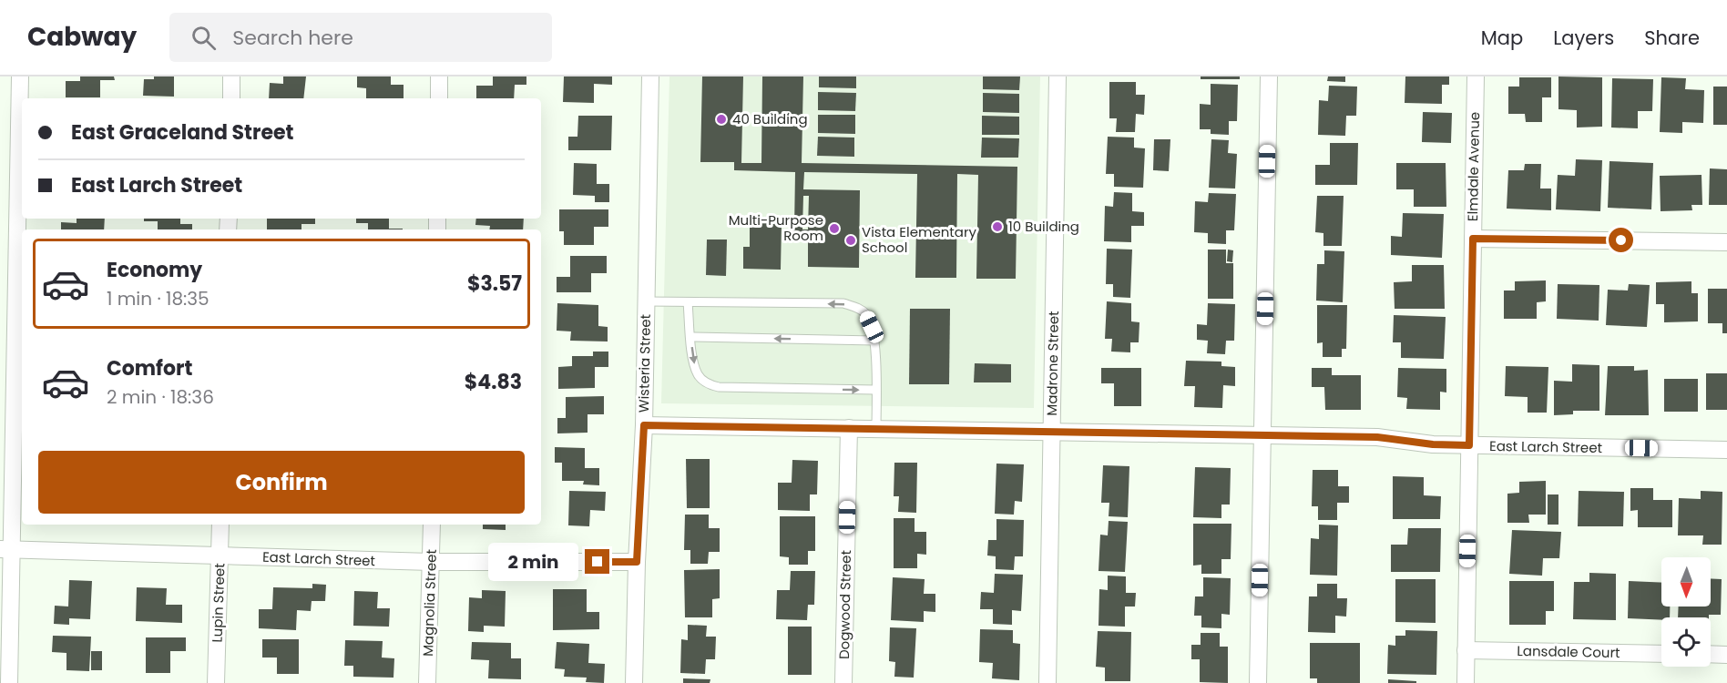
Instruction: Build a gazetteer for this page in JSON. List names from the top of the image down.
{
  "streets": {
    "street": [
      "Elmdale Avenue",
      "Wisteria Street",
      "Madrone Street",
      "East Larch Street",
      "Lupin Street",
      "Magnolia Street",
      "Dogwood Street",
      "Lansdale Court"
    ]
  },
  "crossings": [
    ["Elmdale Avenue", "East Larch Street"],
    ["Elmdale Avenue", "Lansdale Court"],
    ["Wisteria Street", "East Larch Street"],
    ["Madrone Street", "East Larch Street"],
    ["East Larch Street", "Lupin Street"],
    ["East Larch Street", "Magnolia Street"],
    ["East Larch Street", "Dogwood Street"]
  ],
  "places": [
    "40 Building",
    "10 Building",
    "Multi-Purpose Room",
    "Vista Elementary School"
  ],
  "north": "bottom",
  "page": {
    "header": "Cabway",
    "search": "Search here",
    "nav": ["Map", "Layers", "Share"],
    "banner": ["East Graceland Street", "East Larch Street"],
    "list": [
      {
        "name": "Economy",
        "note": "1 min · 18:35",
        "value": "$3.57"
      },
      {
        "name": "Comfort",
        "note": "2 min · 18:36",
        "value": "$4.83"
      }
    ],
    "buttons": "Confirm",
    "bubble": "2 min"
  }
}
